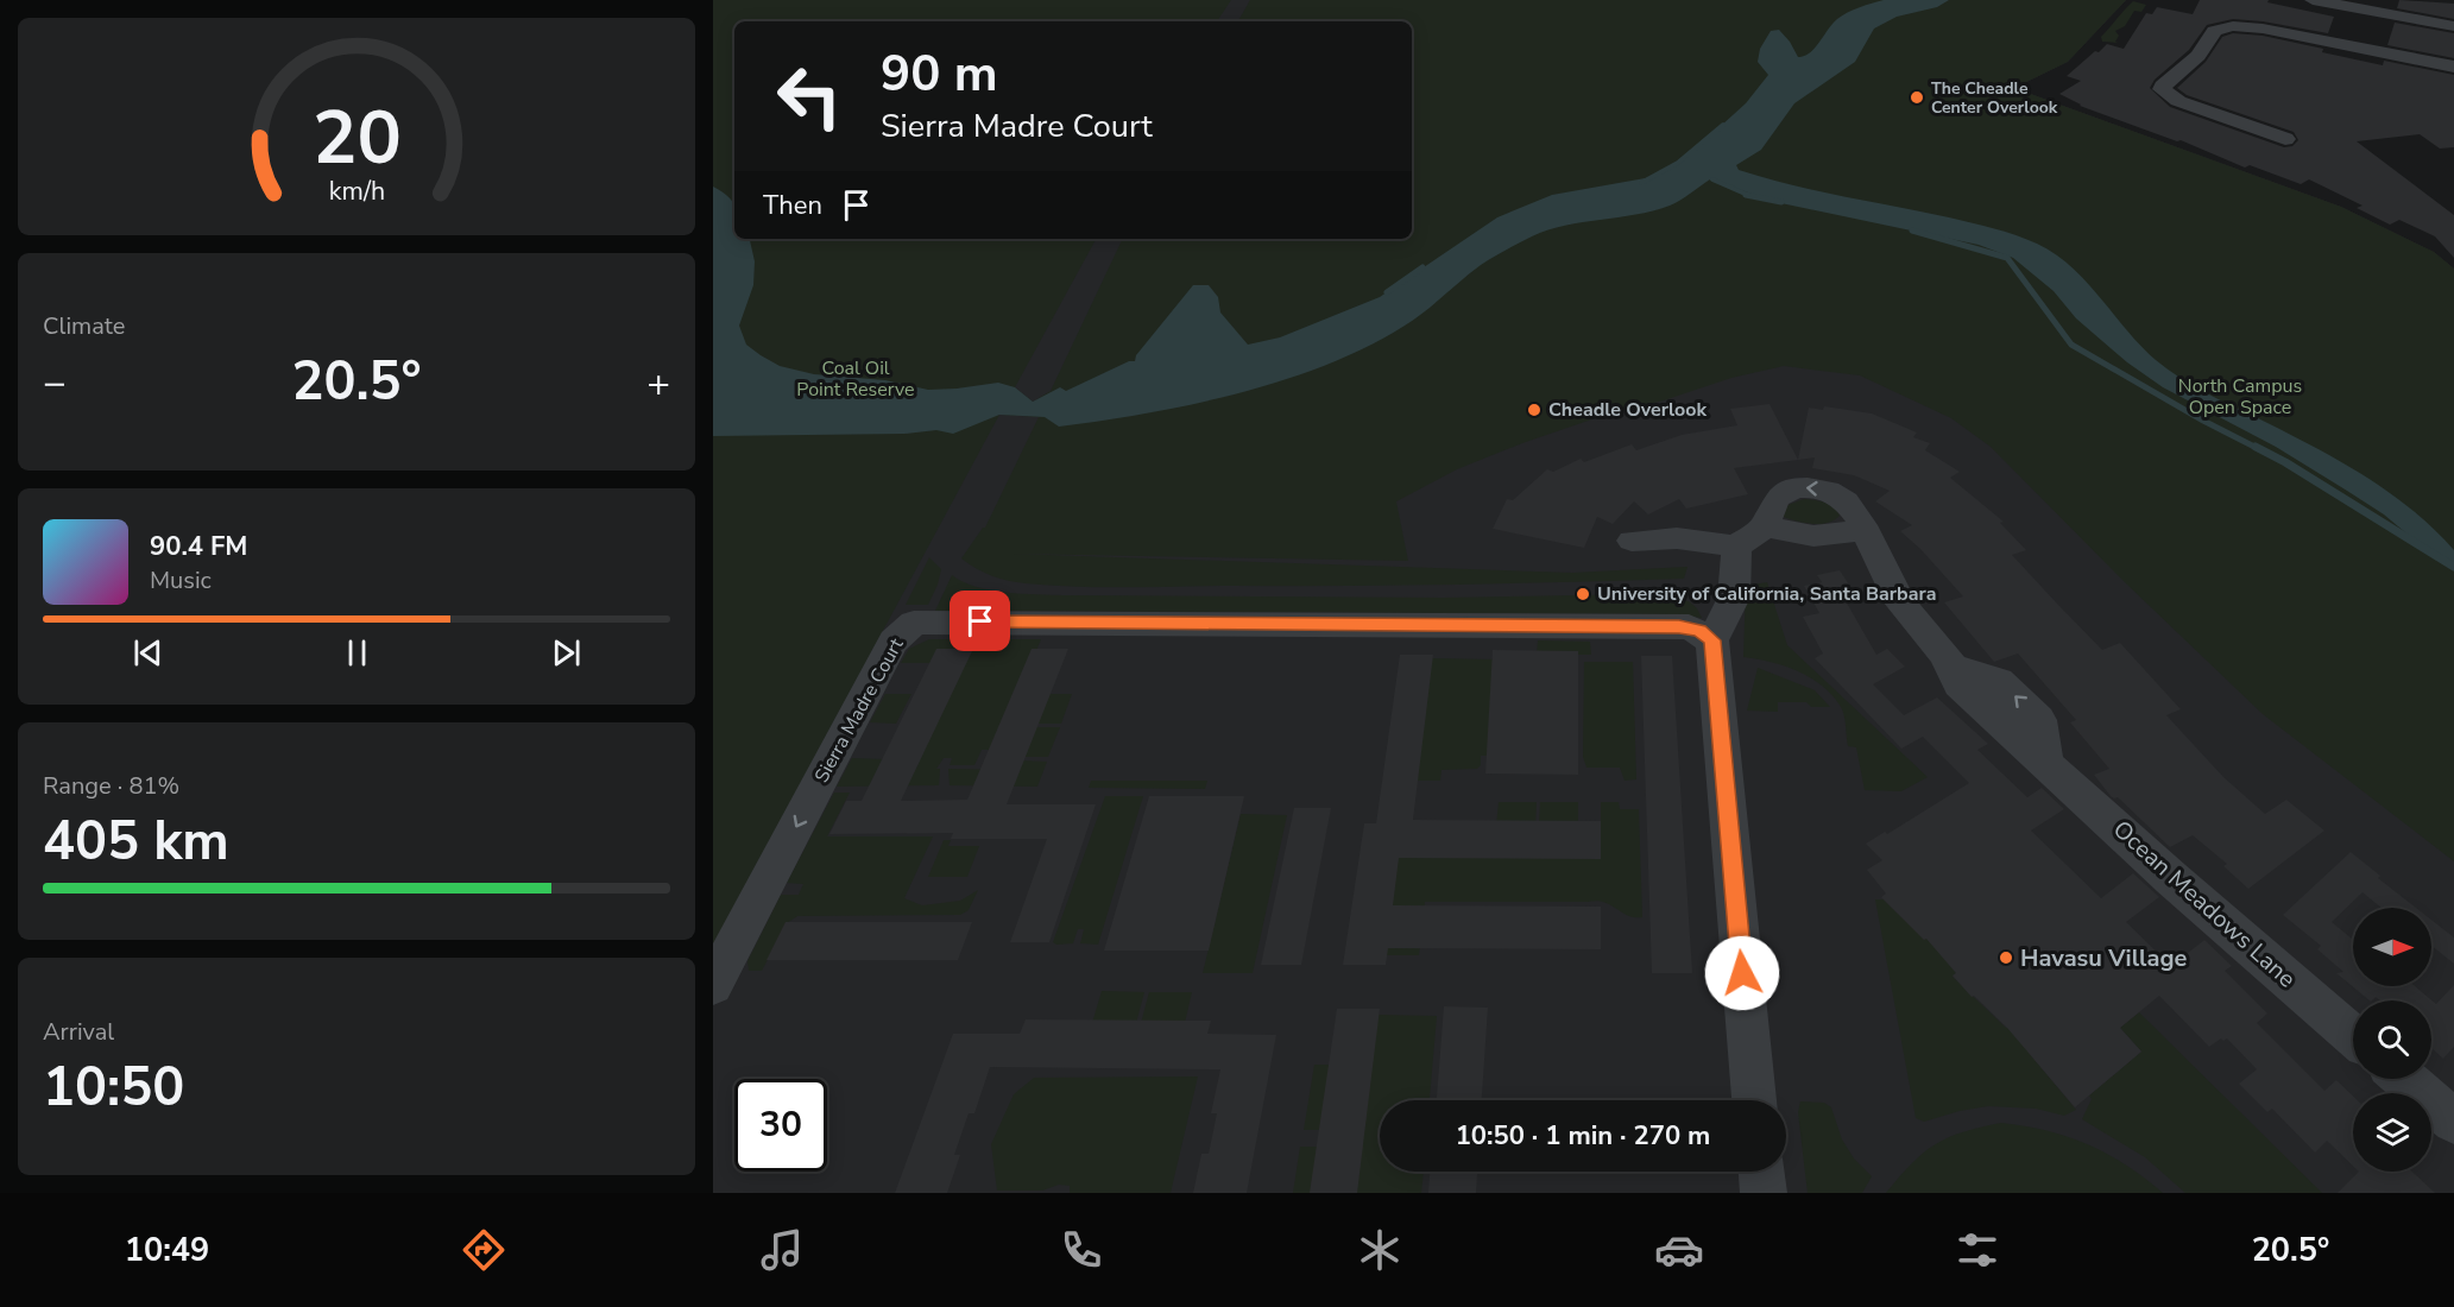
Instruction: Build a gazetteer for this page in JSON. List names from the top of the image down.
{
  "streets": {
    "street": ["Sierra Madre Court", "Ocean Meadows Lane"]
  },
  "one_way": ["Sierra Madre Court"],
  "parks": ["Coal Oil Point Reserve", "North Campus Open Space"],
  "places": [
    "The Cheadle Center Overlook",
    "Cheadle Overlook",
    "University of California, Santa Barbara",
    "Havasu Village"
  ],
  "north": "right",
  "page": {
    "turn": ["90 m", "Sierra Madre Court"],
    "then": "Then",
    "tile": [
      "Climate",
      ["Range · 81%", "405 km"],
      ["Arrival", "10:50"]
    ],
    "heat": ["−", "20.5°", "+"],
    "song": ["90.4 FM", "Music"],
    "limit": "30",
    "trip": "10:50 · 1 min · 270 m",
    "tabs": ["10:49", "20.5°"],
    "gauge": ["20", "km/h"]
  }
}
